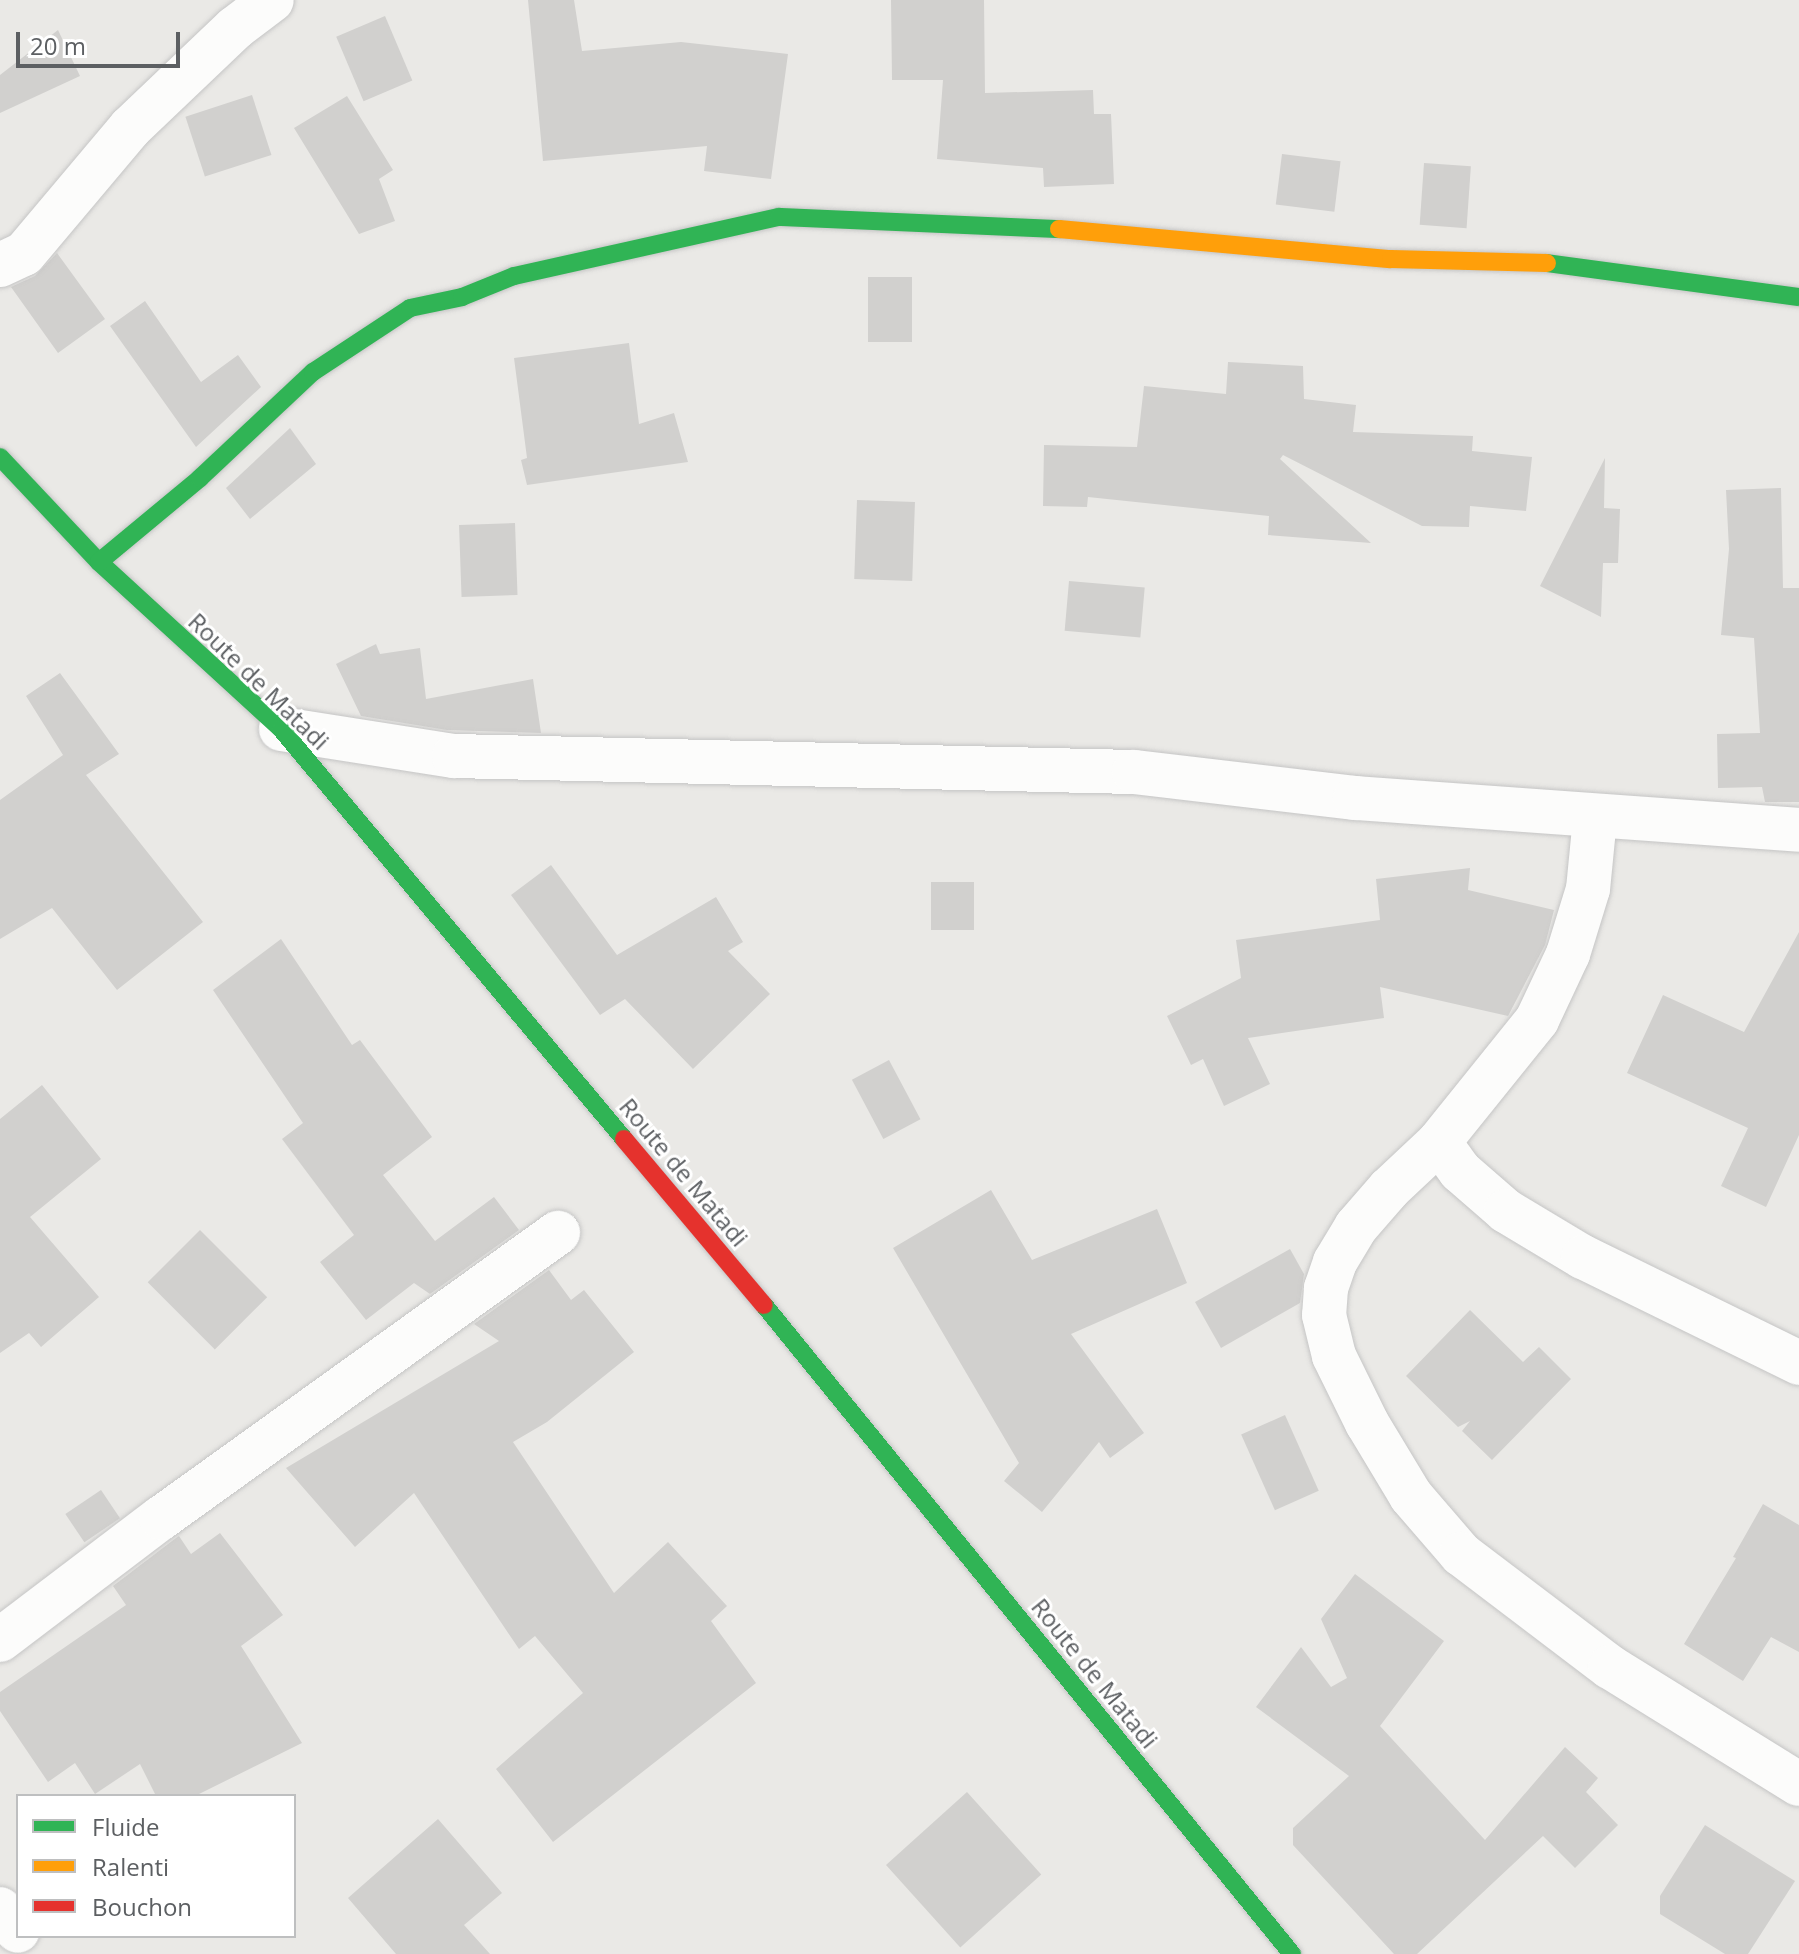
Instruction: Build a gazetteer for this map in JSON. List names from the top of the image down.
{
  "streets": {
    "main road": ["Route de Matadi"]
  },
  "legend": ["Fluide", "Ralenti", "Bouchon"],
  "scale_bar": "20 m"
}
